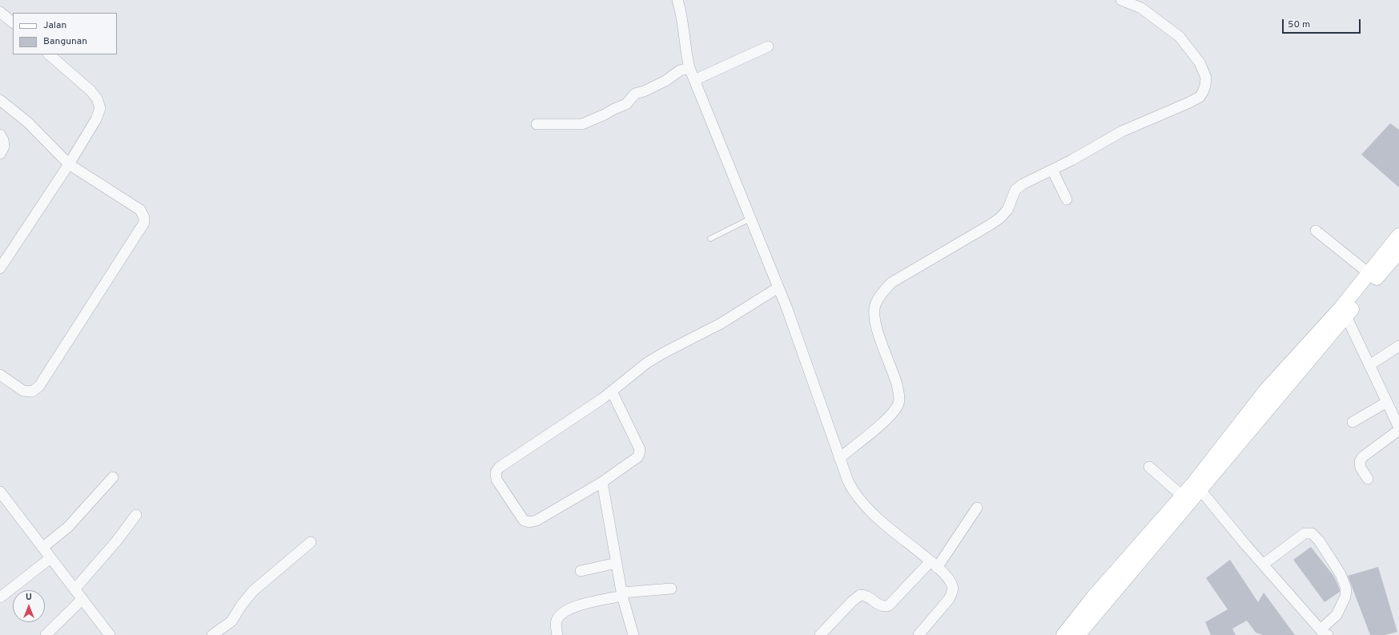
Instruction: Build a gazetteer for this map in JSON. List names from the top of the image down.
{
  "legend": ["Jalan", "Bangunan"],
  "scale_bar": "50 m",
  "north": "top"
}
